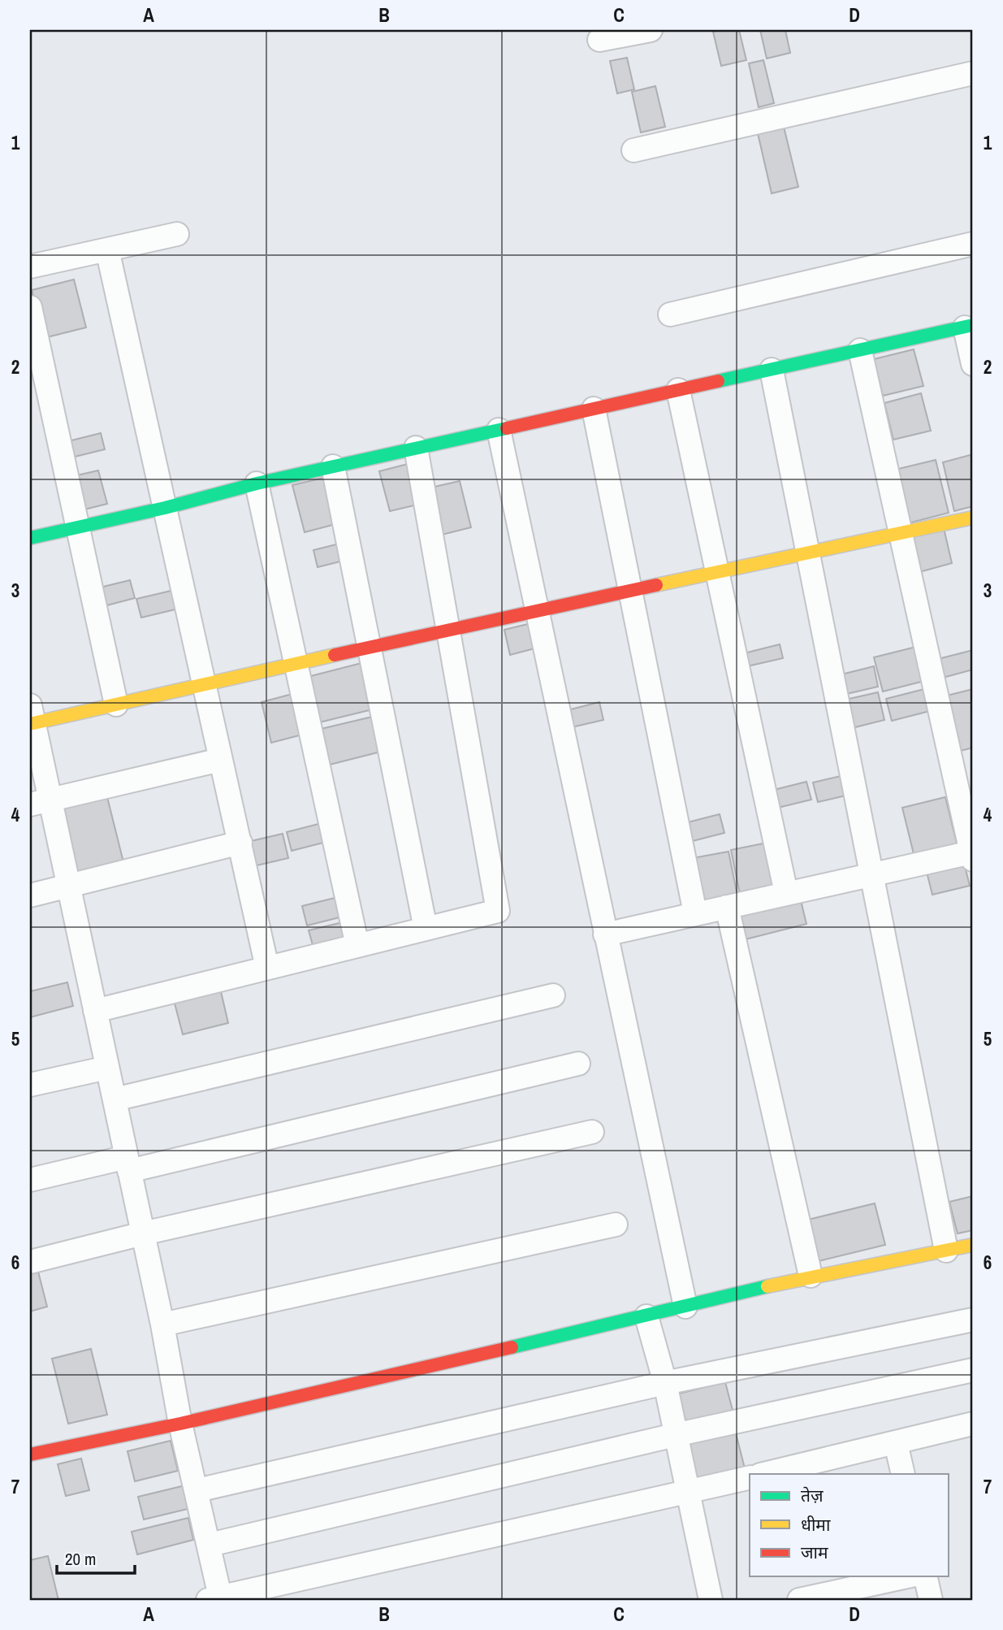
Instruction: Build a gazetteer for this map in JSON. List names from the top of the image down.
{
  "legend": ["तेज़", "धीमा", "जाम"],
  "scale_bar": "20 m",
  "grid": {
    "columns": [
      "A",
      "B",
      "C",
      "D"
    ],
    "rows": [
      "1",
      "2",
      "3",
      "4",
      "5",
      "6",
      "7"
    ]
  }
}
